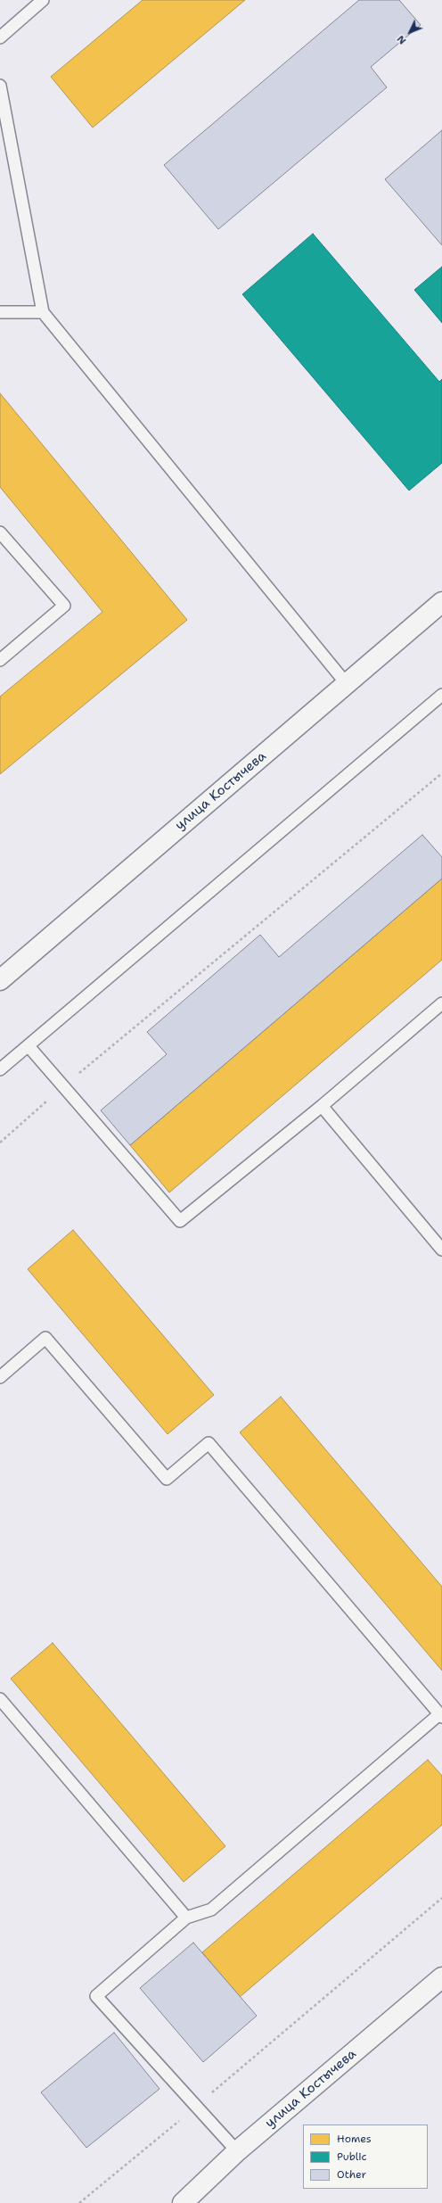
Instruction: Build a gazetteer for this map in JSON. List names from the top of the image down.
{
  "streets": {
    "street": ["улица Костычева"]
  },
  "legend": ["Homes", "Public", "Other"],
  "north": "bottom left"
}
